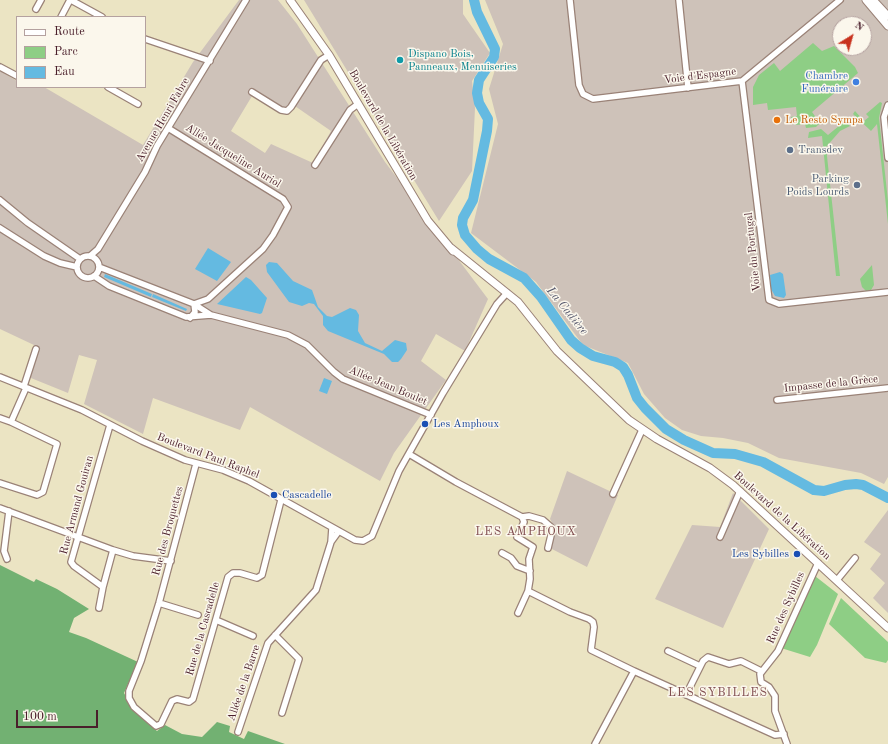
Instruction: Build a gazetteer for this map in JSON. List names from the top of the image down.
{
  "streets": {
    "street": [
      "Voie d'Espagne",
      "Avenue Henri Fabre",
      "Boulevard de la Libération",
      "Allée Jacqueline Auriol",
      "Voie du Portugal",
      "Impasse de la Grèce",
      "Allée Jean Boulet",
      "Boulevard Paul Raphel",
      "Rue Armand Gouiran",
      "Rue des Broquettes",
      "Rue des Sybilles",
      "Rue de la Cascadelle",
      "Allée de la Barre"
    ]
  },
  "crossings": [
    ["Voie d'Espagne", "Voie du Portugal"],
    ["Avenue Henri Fabre", "Allée Jacqueline Auriol"],
    ["Boulevard de la Libération", "Boulevard Paul Raphel"],
    ["Boulevard de la Libération", "Rue des Sybilles"],
    ["Allée Jean Boulet", "Boulevard Paul Raphel"],
    ["Boulevard Paul Raphel", "Rue Armand Gouiran"],
    ["Boulevard Paul Raphel", "Rue des Broquettes"],
    ["Boulevard Paul Raphel", "Rue de la Cascadelle"],
    ["Boulevard Paul Raphel", "Allée de la Barre"],
    ["Rue des Broquettes", "Rue de la Cascadelle"]
  ],
  "districts": ["LES AMPHOUX", "LES SYBILLES"],
  "water": ["La Cadière"],
  "places": [
    "Dispano Bois, Panneaux, Menuiseries",
    "Chambre Funéraire",
    "Le Resto Sympa",
    "Transdev",
    "Parking Poids Lourds",
    "Les Amphoux",
    "Cascadelle",
    "Les Sybilles"
  ],
  "legend": ["Route", "Parc", "Eau"],
  "scale_bar": "100 m",
  "north": "top right"
}
